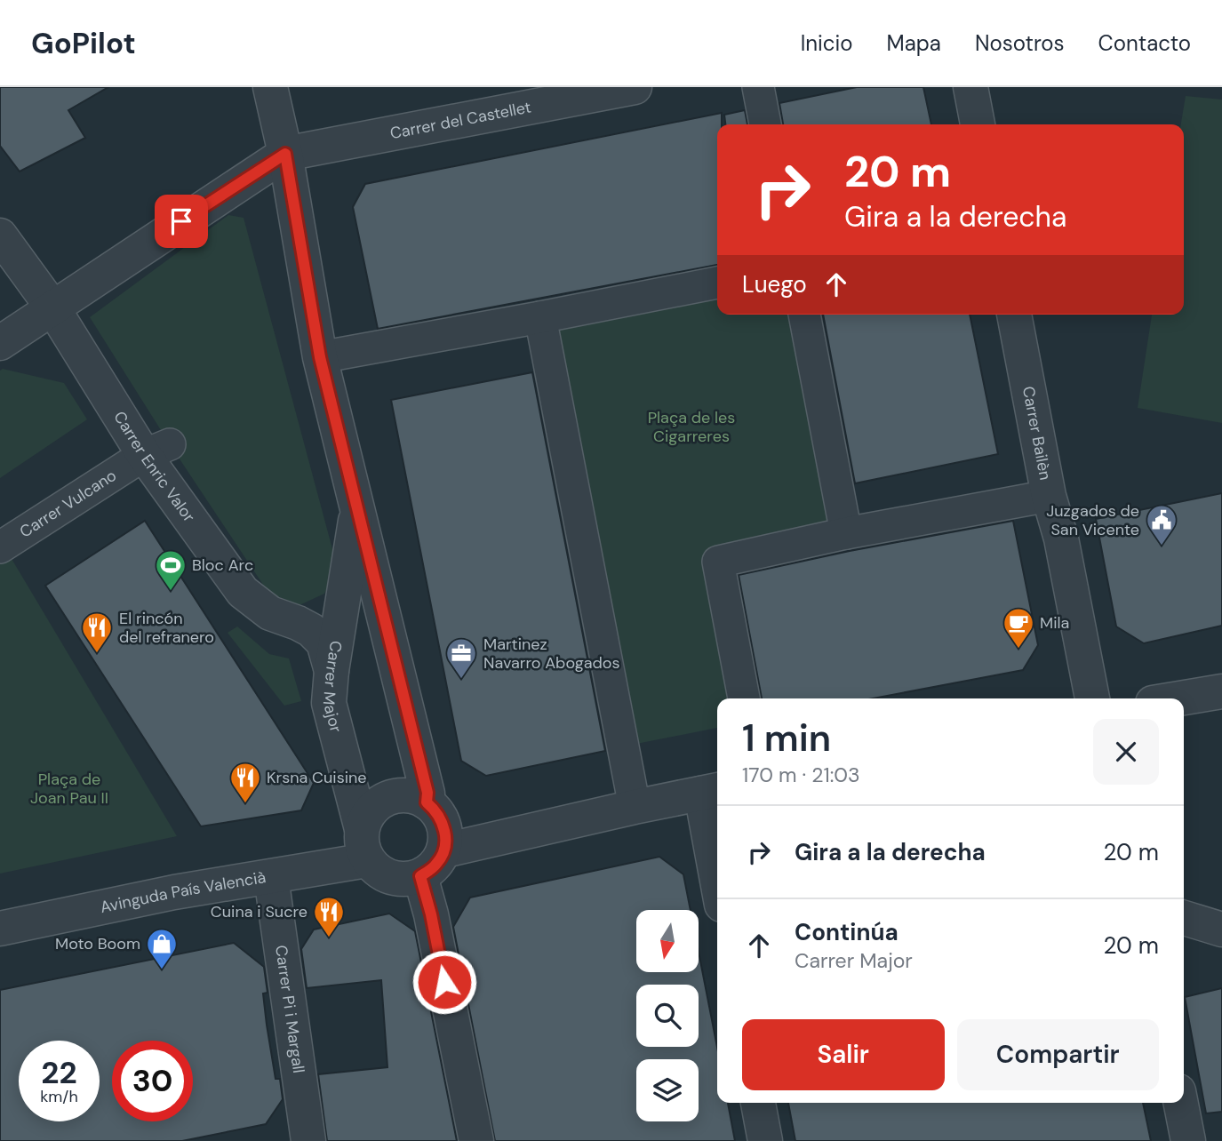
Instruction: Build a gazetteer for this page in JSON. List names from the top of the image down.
{
  "streets": {
    "street": [
      "Carrer del Castellet",
      "Carrer Bailèn",
      "Carrer Enric Valor",
      "Carrer Vulcano",
      "Carrer Major",
      "Avinguda País Valencià",
      "Carrer Pi i Margall"
    ]
  },
  "crossings": [
    ["Carrer del Castellet", "Carrer Major"],
    ["Carrer Enric Valor", "Carrer Vulcano"],
    ["Carrer Enric Valor", "Carrer Major"],
    ["Carrer Major", "Avinguda País Valencià"],
    ["Avinguda País Valencià", "Carrer Pi i Margall"]
  ],
  "parks": ["Plaça de les Cigarreres", "Plaça de Joan Pau II"],
  "places": {
    "public building": ["Juzgados de San Vicente"],
    "sports": ["Bloc Arc"],
    "cafe": ["Mila"],
    "restaurant": ["El rincón del refranero", "Krsna Cuisine", "Cuina i Sucre"],
    "office": ["Martinez Navarro Abogados"],
    "shop": ["Moto Boom"]
  },
  "north": "bottom",
  "page": {
    "header": "GoPilot",
    "nav": [
      "Inicio",
      "Mapa",
      "Nosotros",
      "Contacto"
    ],
    "turn": ["20 m", "Gira a la derecha"],
    "then": "Luego",
    "heading": ["1 min", "170 m · 21:03"],
    "list": [
      {
        "name": "Gira a la derecha",
        "value": "20 m"
      },
      {
        "name": "Continúa",
        "note": "Carrer Major",
        "value": "20 m"
      }
    ],
    "buttons": ["Salir", "Compartir"],
    "speed": "22 km/h",
    "limit": "30"
  }
}
